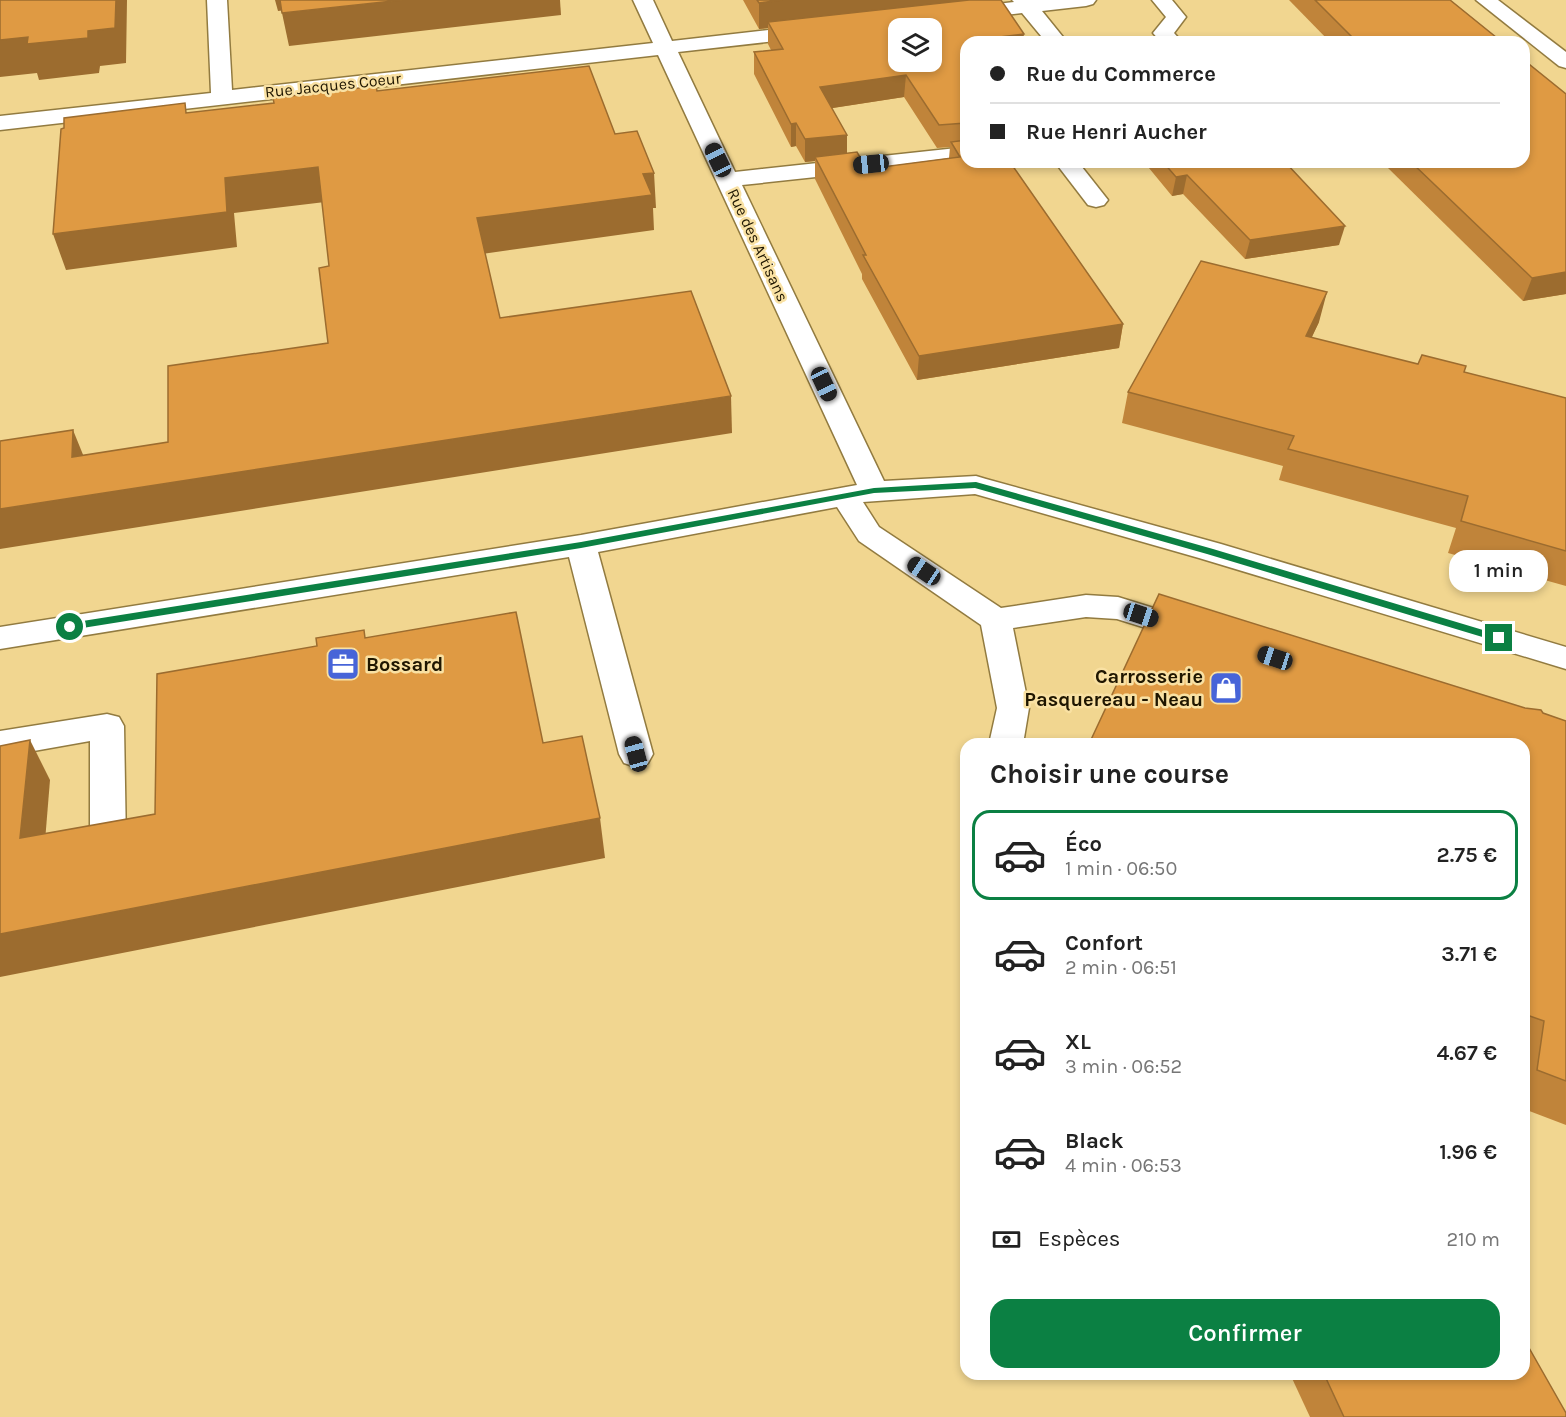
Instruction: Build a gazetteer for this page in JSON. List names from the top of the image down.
{
  "streets": {
    "street": ["Rue Jacques Coeur", "Rue des Artisans"]
  },
  "crossings": [
    ["Rue Jacques Coeur", "Rue des Artisans"]
  ],
  "places": {
    "office": ["Bossard"],
    "shop": ["Carrosserie Pasquereau - Neau"]
  },
  "page": {
    "banner": ["Rue du Commerce", "Rue Henri Aucher"],
    "bubble": "1 min",
    "heading": "Choisir une course",
    "list": [
      {
        "name": "Éco",
        "note": "1 min · 06:50",
        "value": "2.75 €"
      },
      {
        "name": "Confort",
        "note": "2 min · 06:51",
        "value": "3.71 €"
      },
      {
        "name": "XL",
        "note": "3 min · 06:52",
        "value": "4.67 €"
      },
      {
        "name": "Black",
        "note": "4 min · 06:53",
        "value": "1.96 €"
      }
    ],
    "pay": ["Espèces", "210 m"],
    "buttons": "Confirmer"
  }
}
